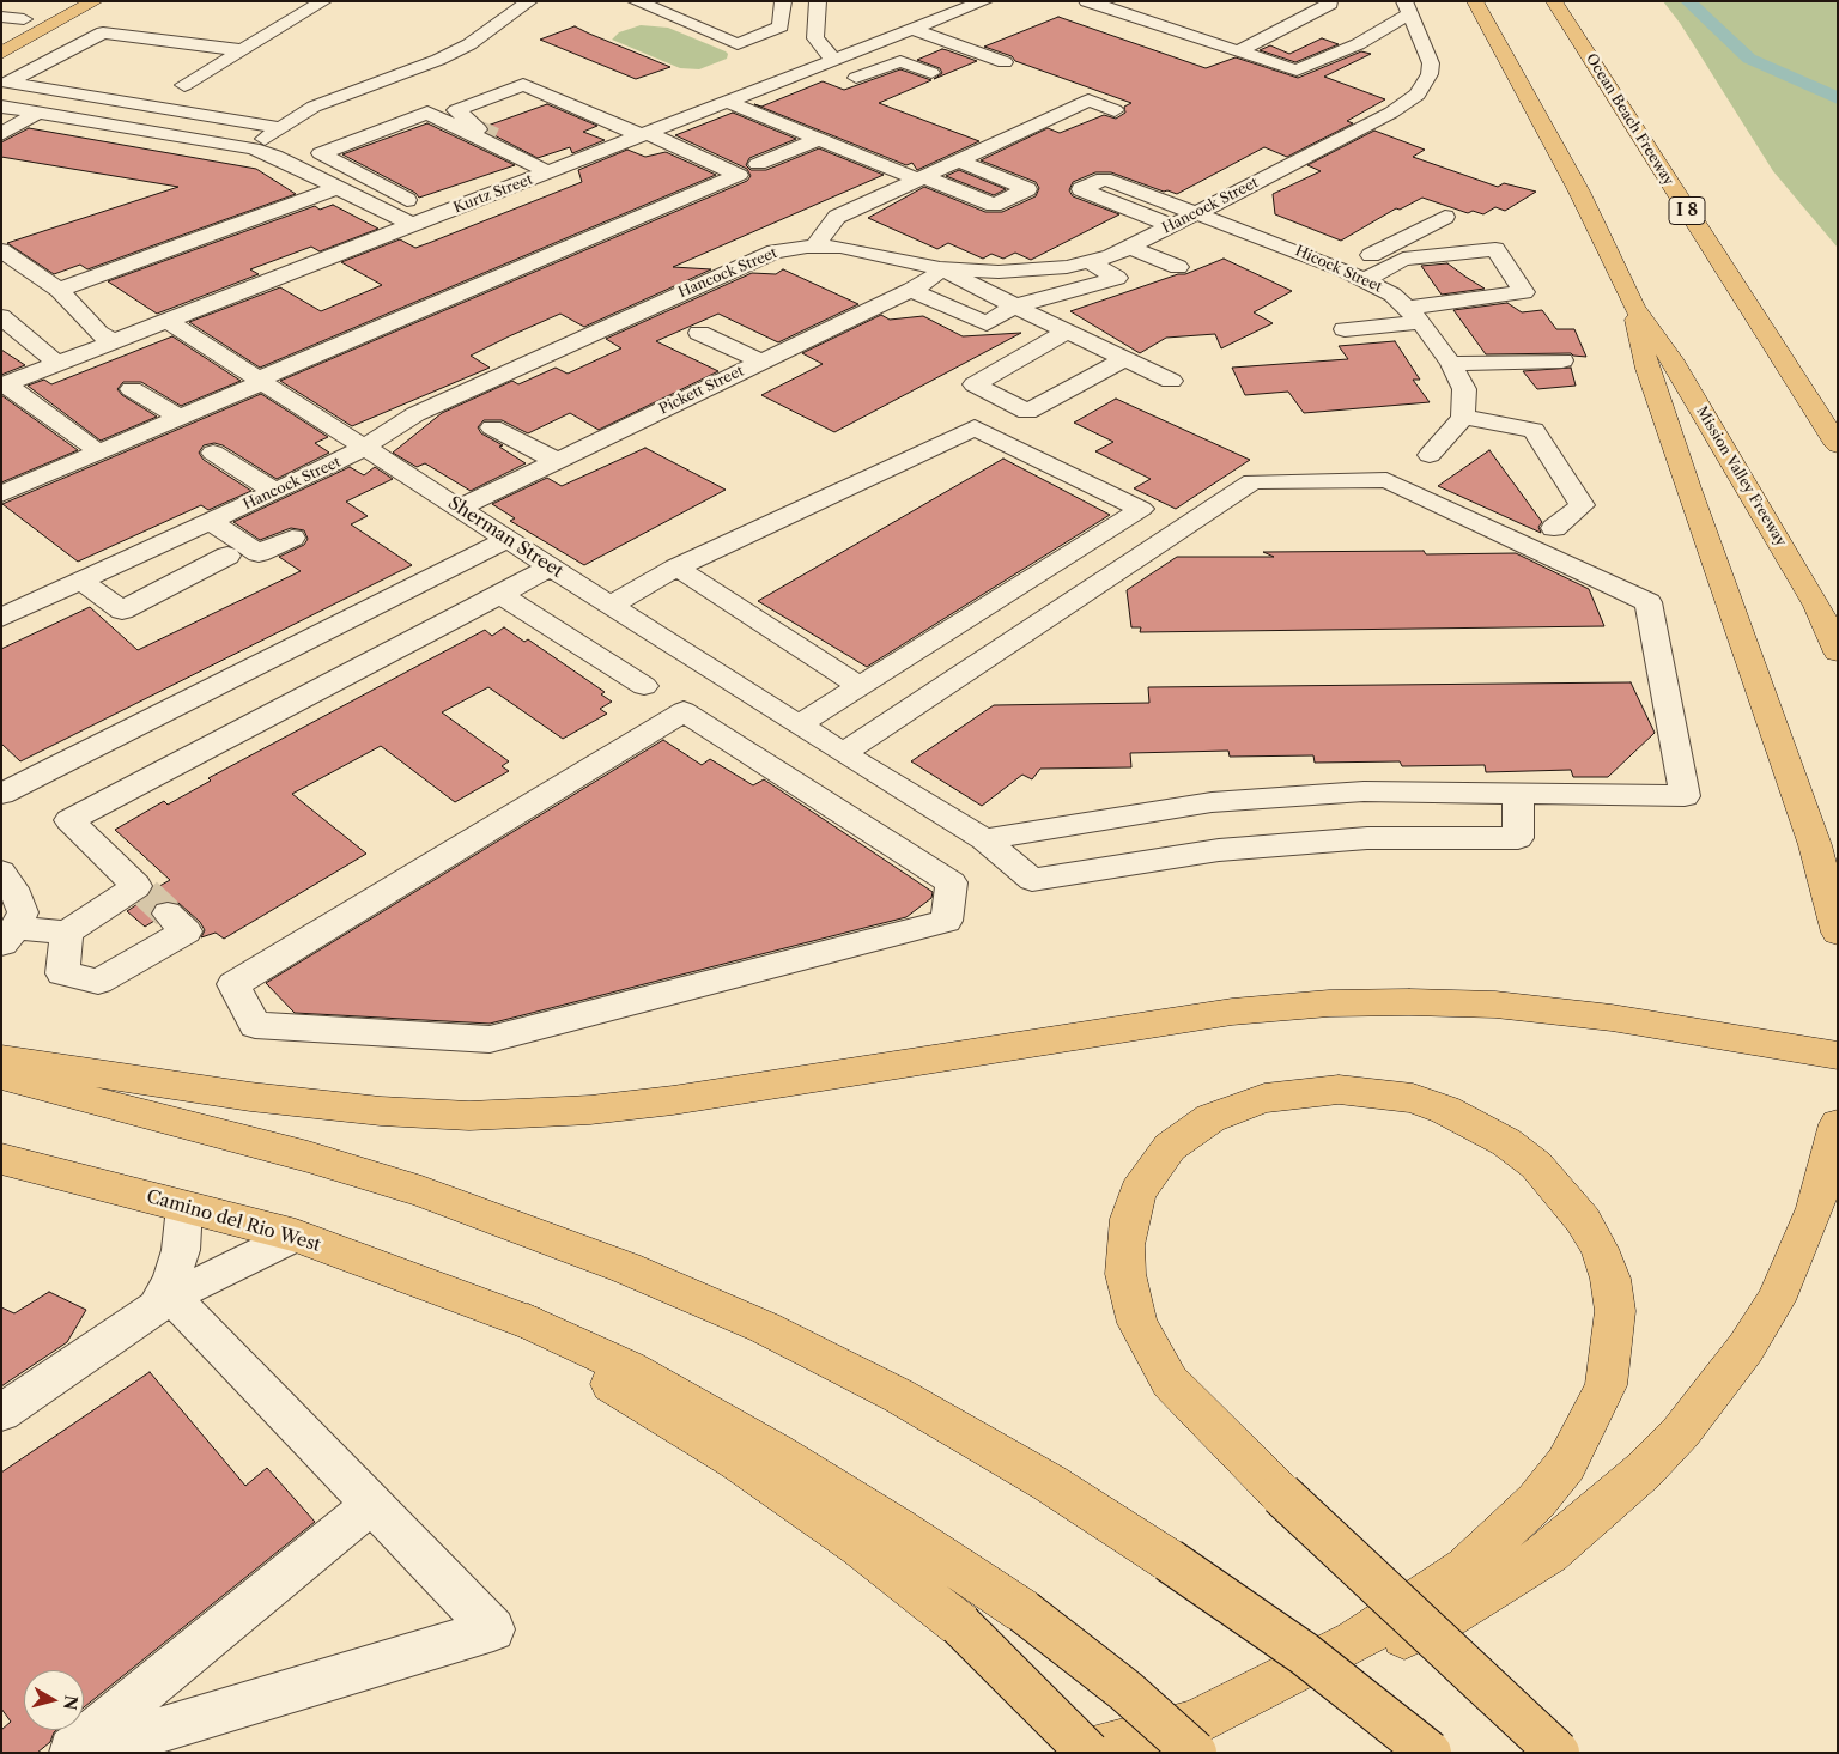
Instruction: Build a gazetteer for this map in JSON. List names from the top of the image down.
{
  "streets": {
    "main road": [
      "Ocean Beach Freeway",
      "I 8",
      "Mission Valley Freeway",
      "Camino del Rio West"
    ],
    "street": [
      "Kurtz Street",
      "Hancock Street",
      "Hicock Street",
      "Pickett Street",
      "Sherman Street"
    ]
  },
  "crossings": [
    ["Ocean Beach Freeway", "I 8"],
    ["Kurtz Street", "Sherman Street"],
    ["Hancock Street", "Hicock Street"],
    ["Hancock Street", "Pickett Street"],
    ["Hancock Street", "Sherman Street"],
    ["Pickett Street", "Sherman Street"]
  ],
  "north": "right"
}
